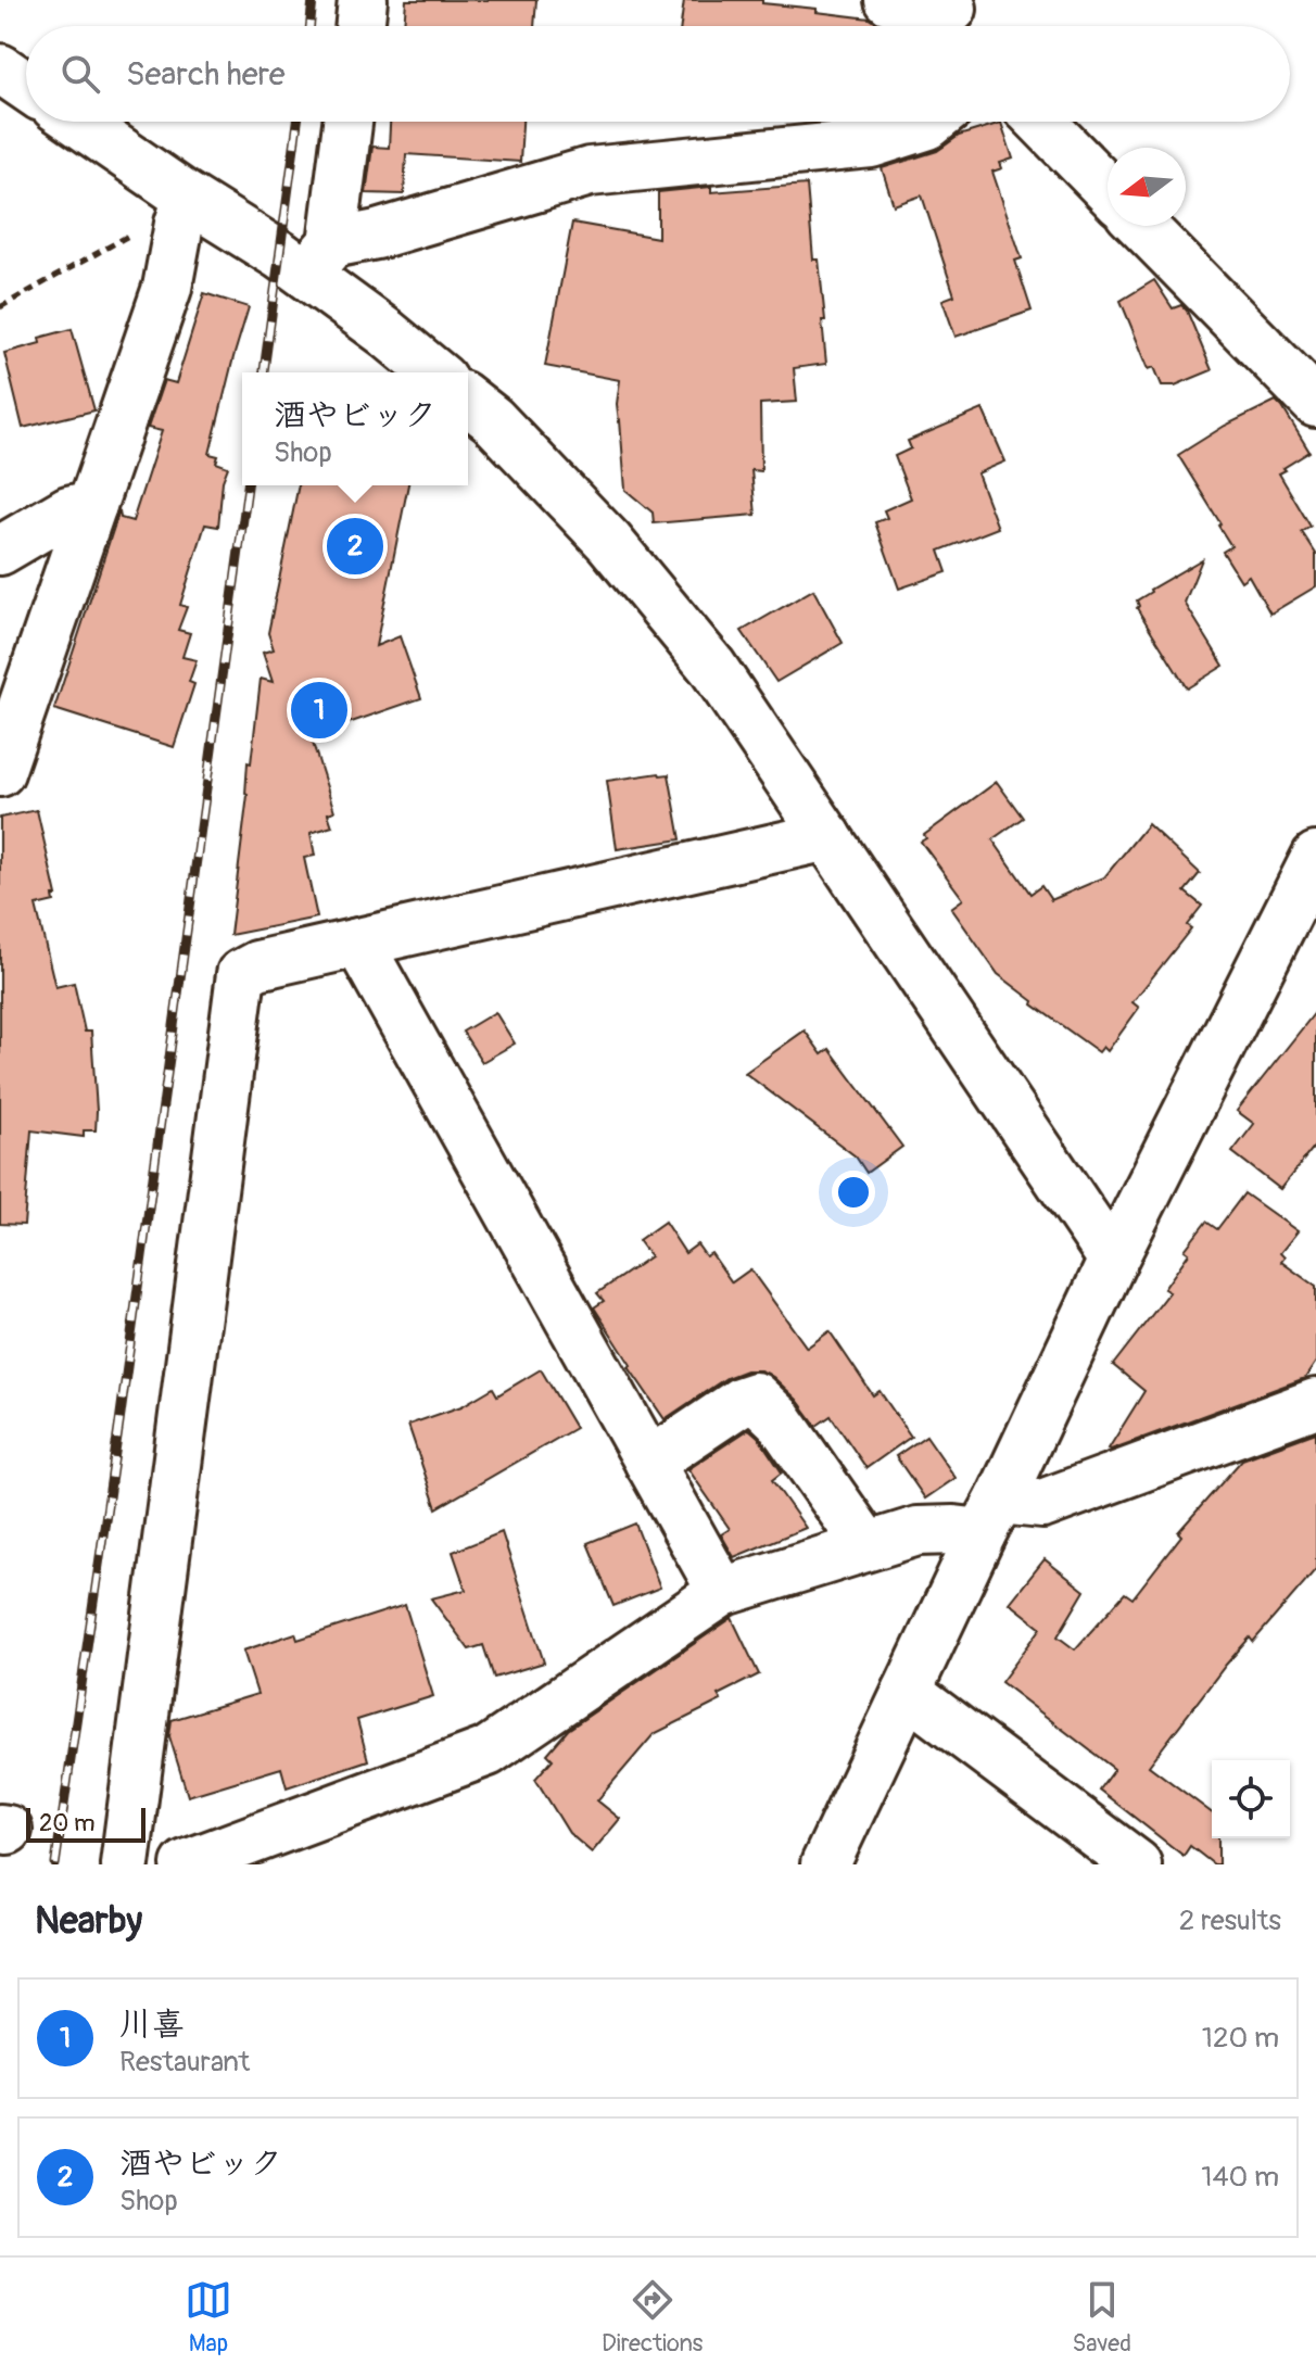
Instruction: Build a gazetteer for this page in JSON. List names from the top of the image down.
{
  "scale_bar": "20 m",
  "north": "left",
  "page": {
    "search": "Search here",
    "popup": ["酒やビック", "Shop"],
    "pins": ["2", "1"],
    "scale": "20 m",
    "heading": ["Nearby", "2 results"],
    "list": [
      {
        "mark": "1",
        "name": "川喜",
        "note": "Restaurant",
        "value": "120 m"
      },
      {
        "mark": "2",
        "name": "酒やビック",
        "note": "Shop",
        "value": "140 m"
      }
    ],
    "nav": ["Map", "Directions", "Saved"]
  }
}
